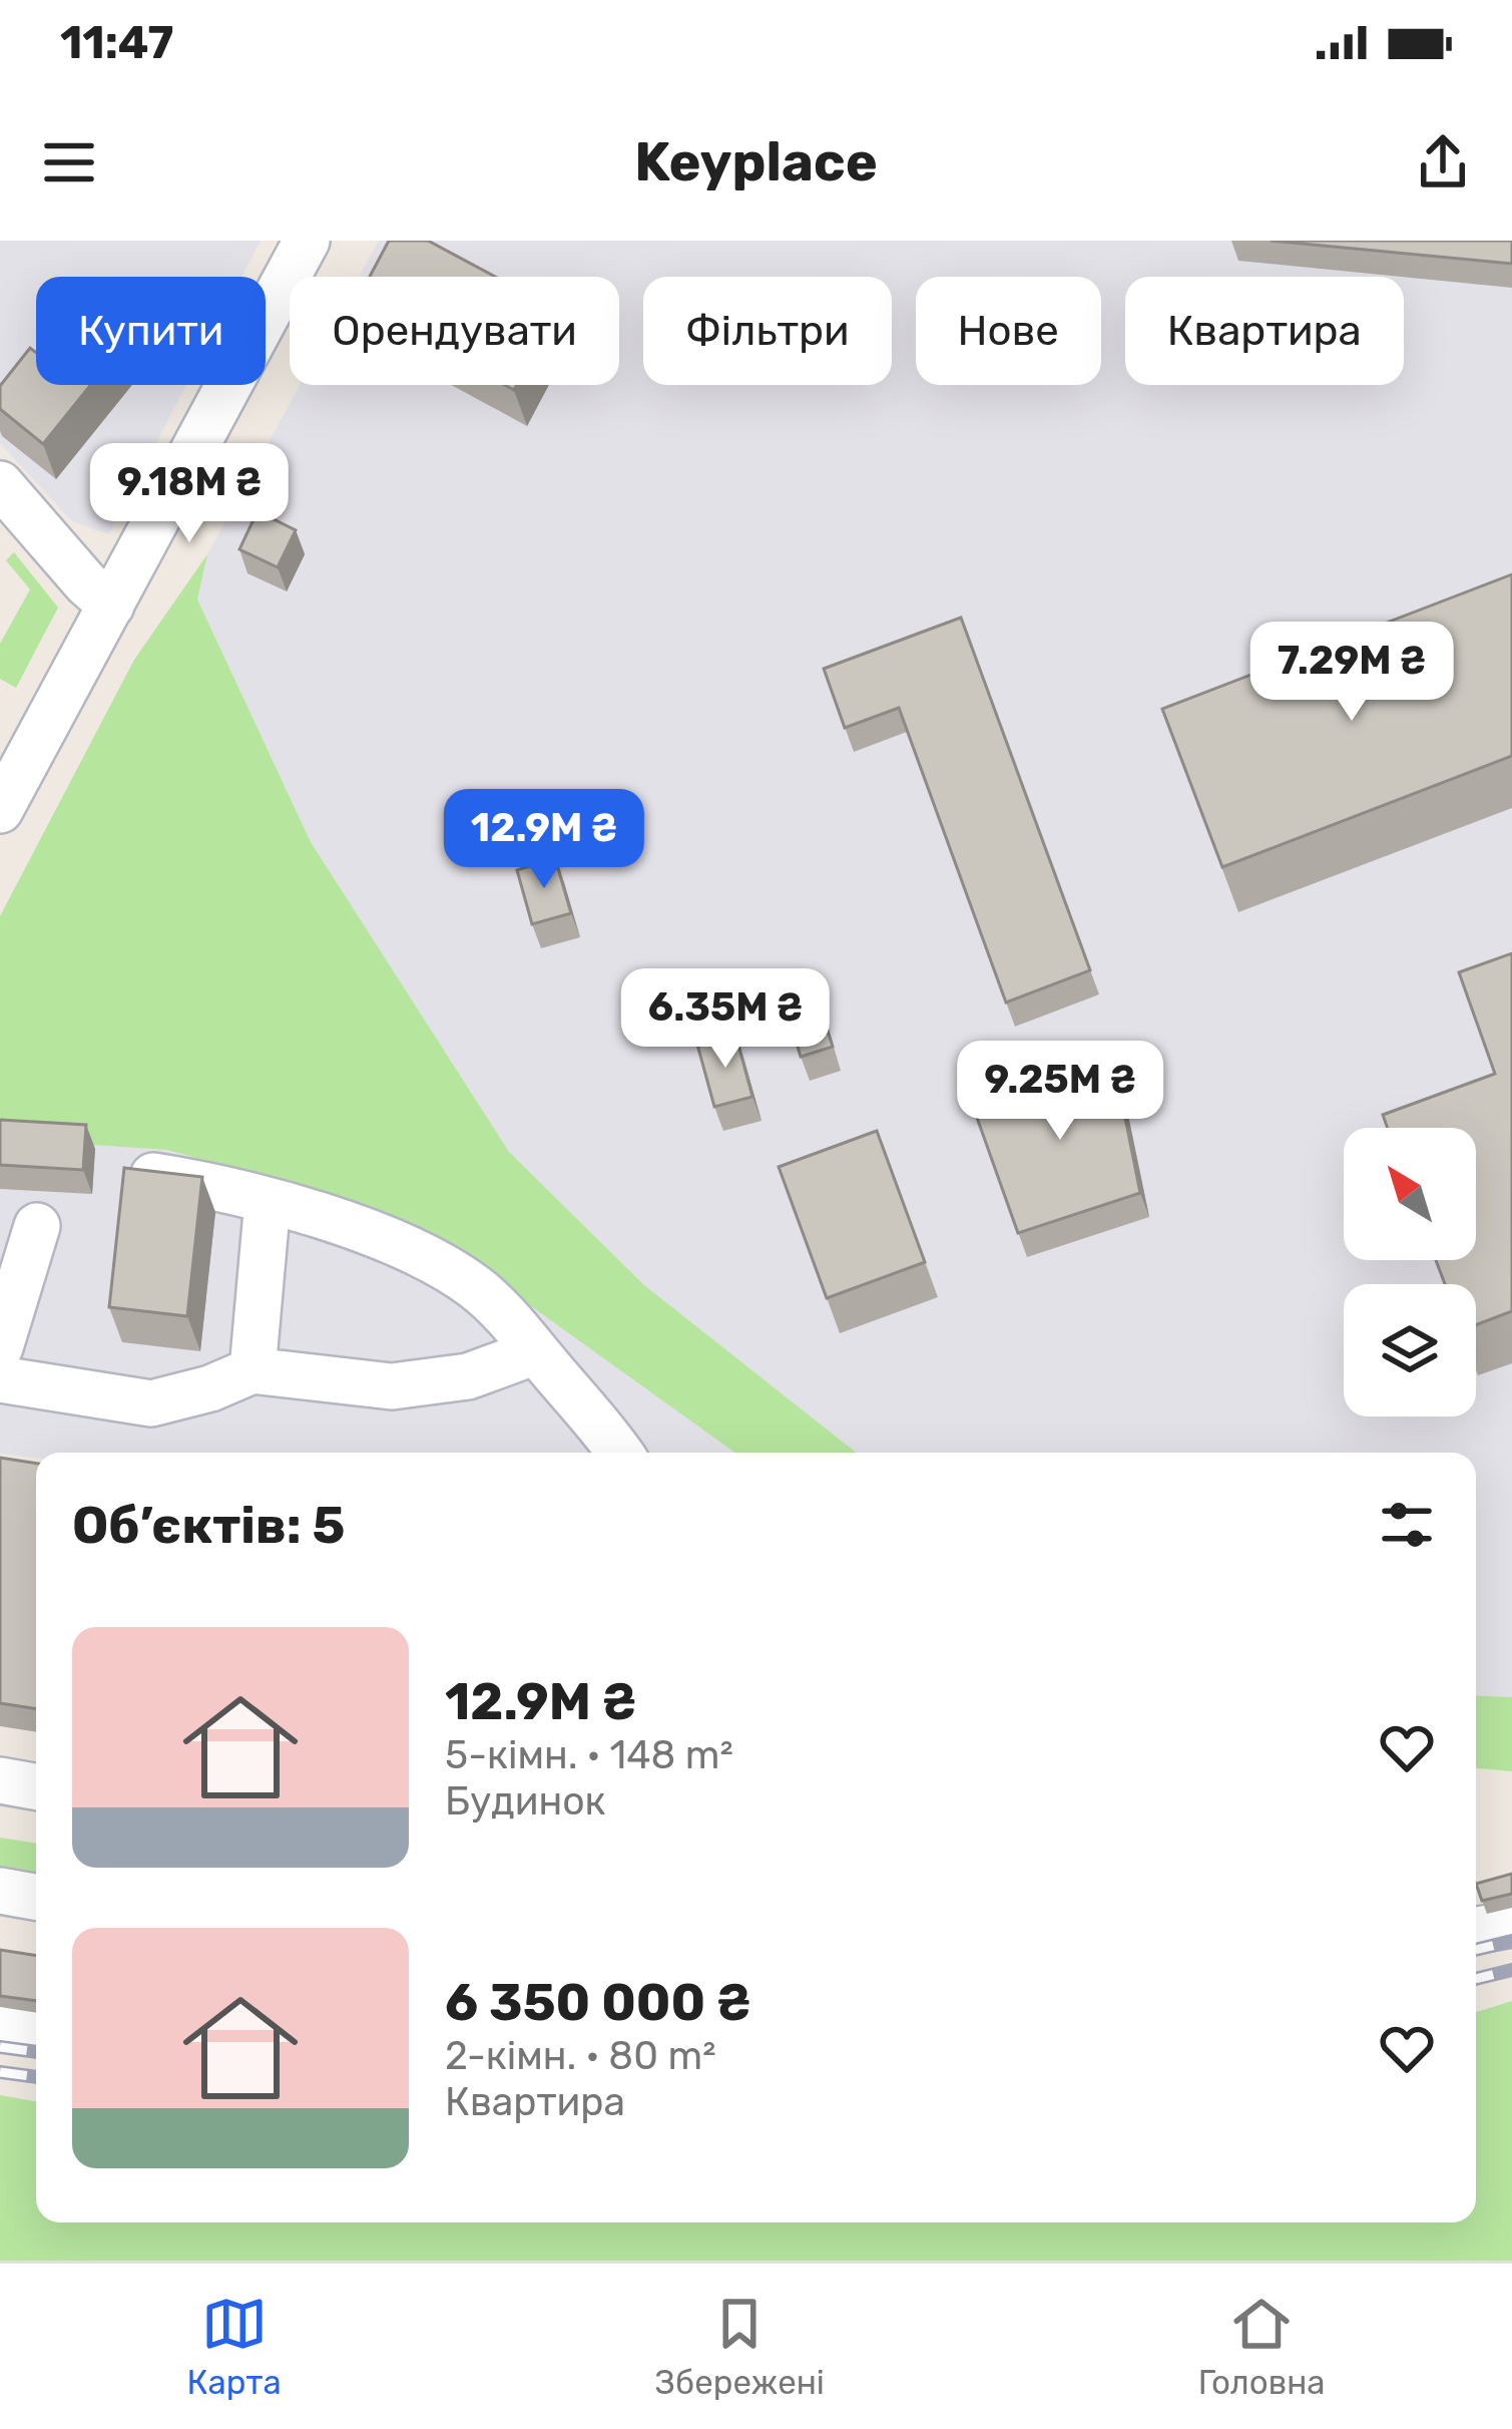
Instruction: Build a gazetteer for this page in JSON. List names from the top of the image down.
{
  "north": "top left",
  "page": {
    "status": "11:47",
    "header": "Keyplace",
    "chip": [
      "Купити",
      "Орендувати",
      "Фільтри",
      "Нове",
      "Квартира"
    ],
    "price": [
      "9.18M ₴",
      "7.29M ₴",
      "12.9M ₴",
      "6.35M ₴",
      "9.25M ₴"
    ],
    "heading": "Об’єктів: 5",
    "list": [
      {
        "name": "12.9M ₴",
        "note": "5-кімн. · 148 m² · Будинок"
      },
      {
        "name": "6 350 000 ₴",
        "note": "2-кімн. · 80 m² · Квартира"
      }
    ],
    "tabs": ["Карта", "Збережені", "Головна"]
  }
}
